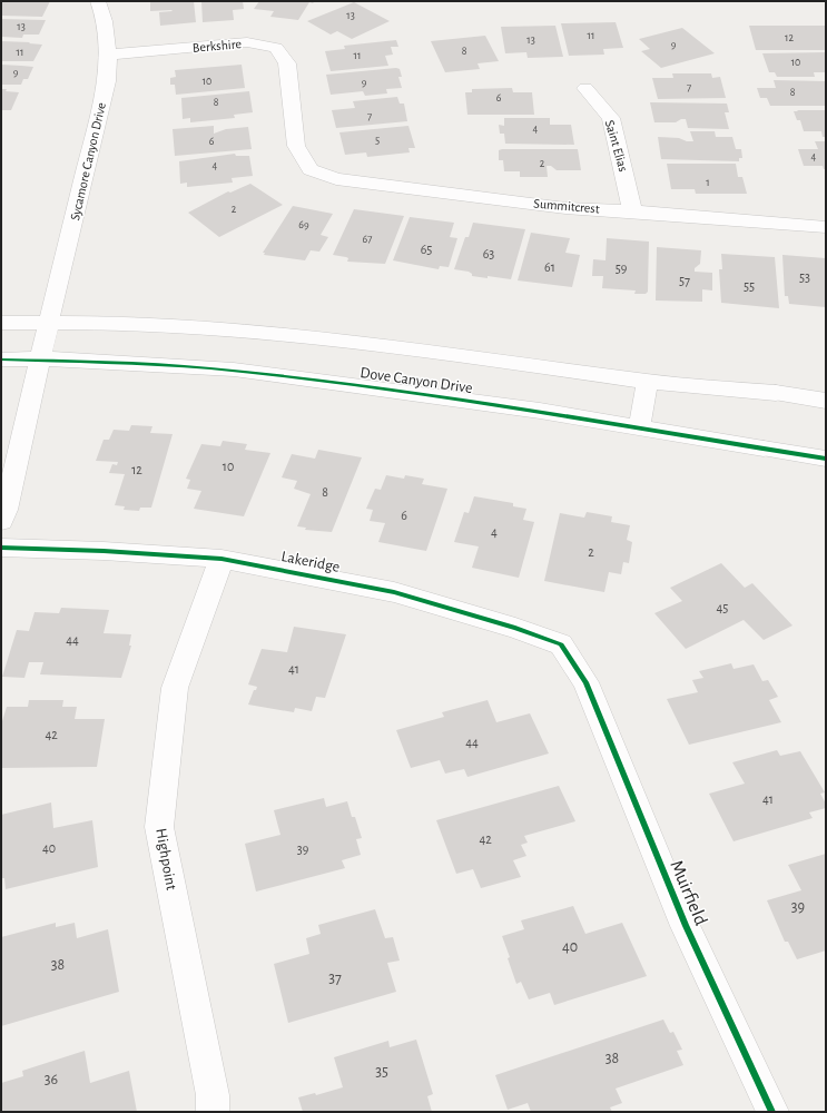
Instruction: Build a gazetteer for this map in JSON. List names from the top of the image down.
{
  "streets": {
    "street": [
      "Berkshire",
      "Saint Elias",
      "Sycamore Canyon Drive",
      "Summitcrest",
      "Dove Canyon Drive",
      "Lakeridge",
      "Highpoint",
      "Muirfield"
    ]
  },
  "crossings": [
    ["Berkshire", "Sycamore Canyon Drive"],
    ["Berkshire", "Summitcrest"],
    ["Saint Elias", "Summitcrest"],
    ["Sycamore Canyon Drive", "Dove Canyon Drive"],
    ["Lakeridge", "Highpoint"],
    ["Lakeridge", "Muirfield"]
  ],
  "house_numbers": [
    "13",
    "13",
    "11",
    "12",
    "13",
    "9",
    "8",
    "11",
    "11",
    "10",
    "9",
    "10",
    "9",
    "7",
    "8",
    "6",
    "8",
    "7",
    "4",
    "5",
    "6",
    "4",
    "2",
    "4",
    "1",
    "2",
    "69",
    "67",
    "65",
    "63",
    "61",
    "59",
    "53",
    "57",
    "55",
    "10",
    "12",
    "8",
    "6",
    "4",
    "2",
    "45",
    "44",
    "41",
    "42",
    "44",
    "41",
    "42",
    "40",
    "39",
    "39",
    "40",
    "38",
    "37",
    "38",
    "35",
    "36"
  ]
}
